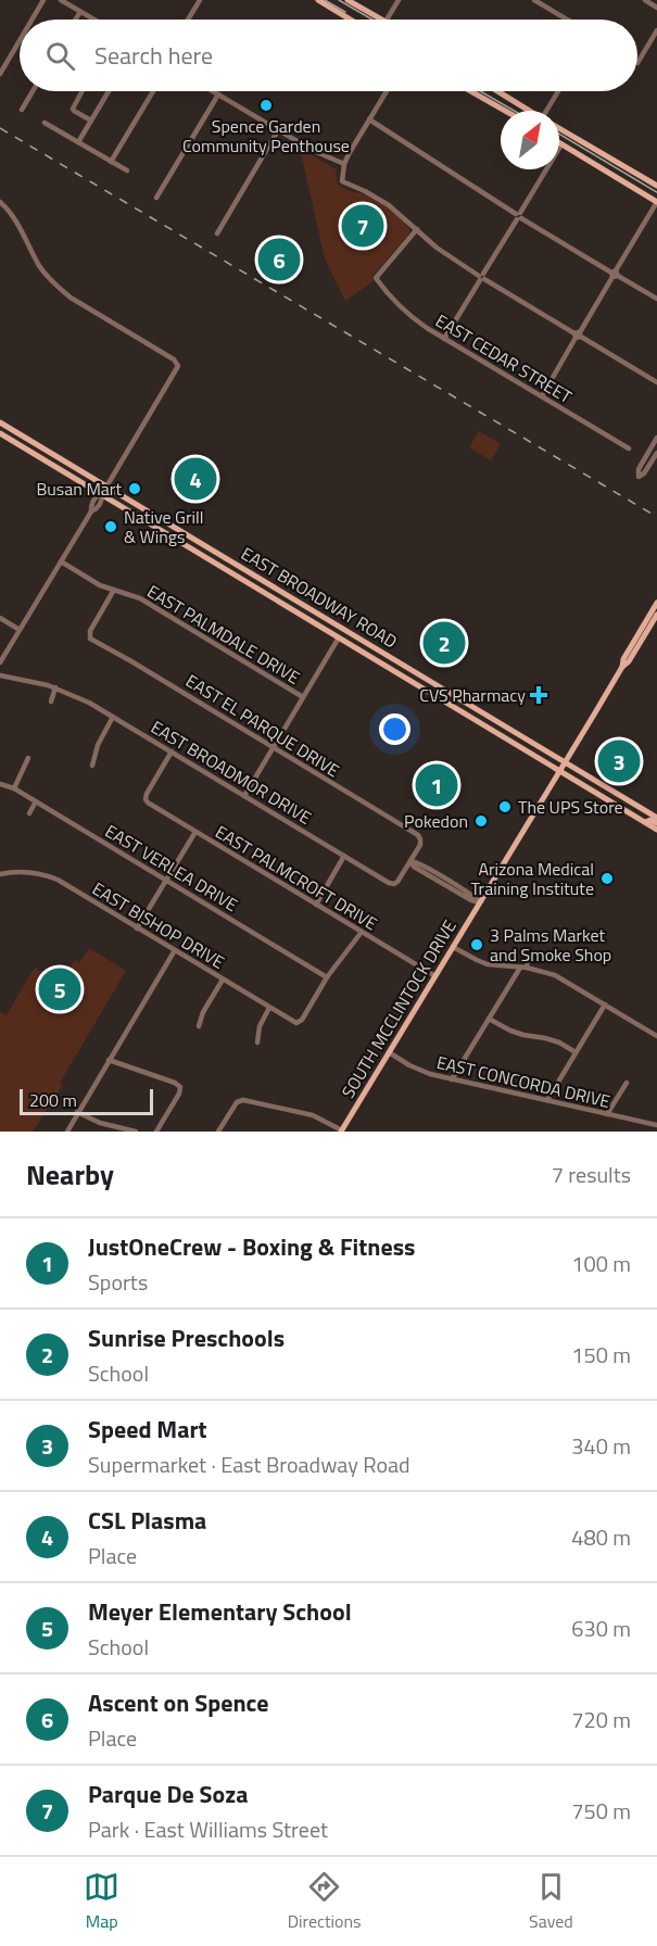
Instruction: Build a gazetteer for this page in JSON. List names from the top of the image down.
{
  "streets": {
    "main road": ["EAST BROADWAY ROAD", "SOUTH MCCLINTOCK DRIVE"],
    "street": [
      "EAST CEDAR STREET",
      "EAST PALMDALE DRIVE",
      "EAST EL PARQUE DRIVE",
      "EAST BROADMOR DRIVE",
      "EAST VERLEA DRIVE",
      "EAST PALMCROFT DRIVE",
      "EAST BISHOP DRIVE",
      "EAST CONCORDA DRIVE"
    ]
  },
  "crossings": [
    ["EAST BROADWAY ROAD", "SOUTH MCCLINTOCK DRIVE"],
    ["EAST PALMDALE DRIVE", "EAST EL PARQUE DRIVE"],
    ["EAST EL PARQUE DRIVE", "EAST BROADMOR DRIVE"],
    ["EAST BROADMOR DRIVE", "EAST PALMCROFT DRIVE"],
    ["EAST VERLEA DRIVE", "EAST BISHOP DRIVE"],
    ["EAST PALMCROFT DRIVE", "SOUTH MCCLINTOCK DRIVE"],
    ["SOUTH MCCLINTOCK DRIVE", "EAST CONCORDA DRIVE"]
  ],
  "places": {
    "other": [
      "Spence Garden Community Penthouse",
      "Busan Mart",
      "Native Grill & Wings",
      "The UPS Store",
      "Pokedon",
      "Arizona Medical Training Institute",
      "3 Palms Market and Smoke Shop"
    ],
    "health": ["CVS Pharmacy"]
  },
  "scale_bar": "200 m",
  "north": "top right",
  "page": {
    "search": "Search here",
    "pins": [
      "7",
      "6",
      "4",
      "2",
      "3",
      "1",
      "5"
    ],
    "scale": "200 m",
    "heading": ["Nearby", "7 results"],
    "list": [
      {
        "mark": "1",
        "name": "JustOneCrew - Boxing & Fitness",
        "note": "Sports",
        "value": "100 m"
      },
      {
        "mark": "2",
        "name": "Sunrise Preschools",
        "note": "School",
        "value": "150 m"
      },
      {
        "mark": "3",
        "name": "Speed Mart",
        "note": "Supermarket · East Broadway Road",
        "value": "340 m"
      },
      {
        "mark": "4",
        "name": "CSL Plasma",
        "note": "Place",
        "value": "480 m"
      },
      {
        "mark": "5",
        "name": "Meyer Elementary School",
        "note": "School",
        "value": "630 m"
      },
      {
        "mark": "6",
        "name": "Ascent on Spence",
        "note": "Place",
        "value": "720 m"
      },
      {
        "mark": "7",
        "name": "Parque De Soza",
        "note": "Park · East Williams Street",
        "value": "750 m"
      }
    ],
    "nav": ["Map", "Directions", "Saved"]
  }
}
